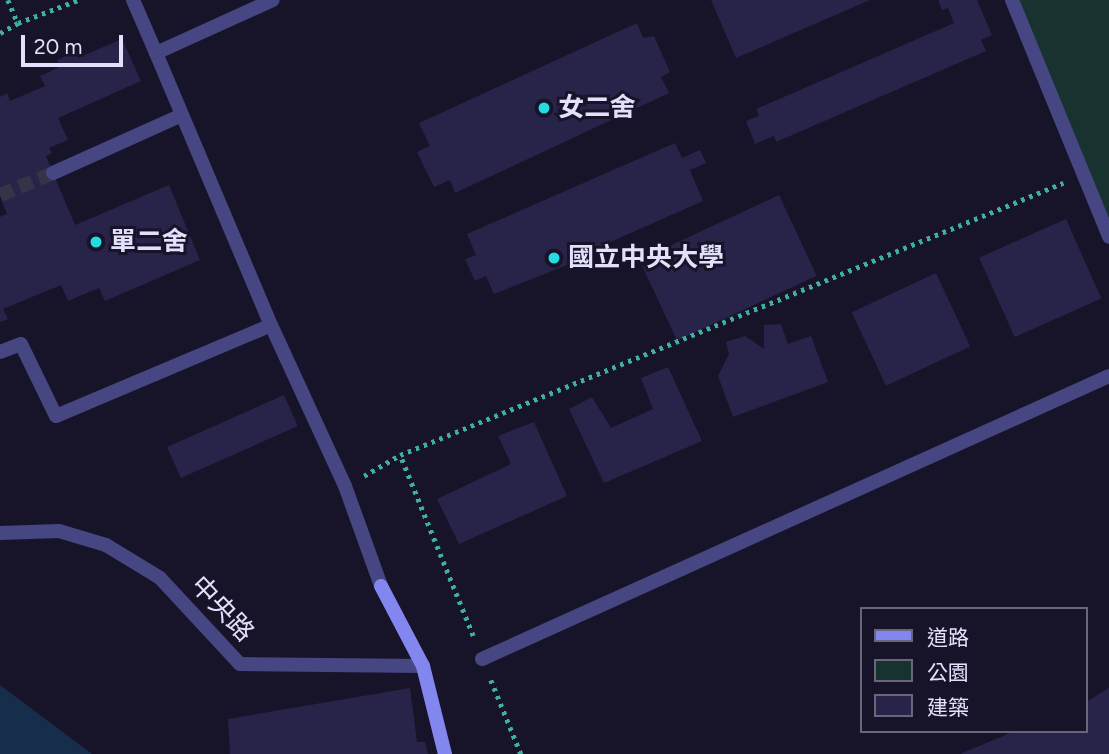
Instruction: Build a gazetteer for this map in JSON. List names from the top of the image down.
{
  "streets": {
    "street": ["中央路"]
  },
  "places": ["女二舍", "單二舍", "國立中央大學"],
  "legend": ["道路", "公園", "建築"],
  "scale_bar": "20 m"
}
